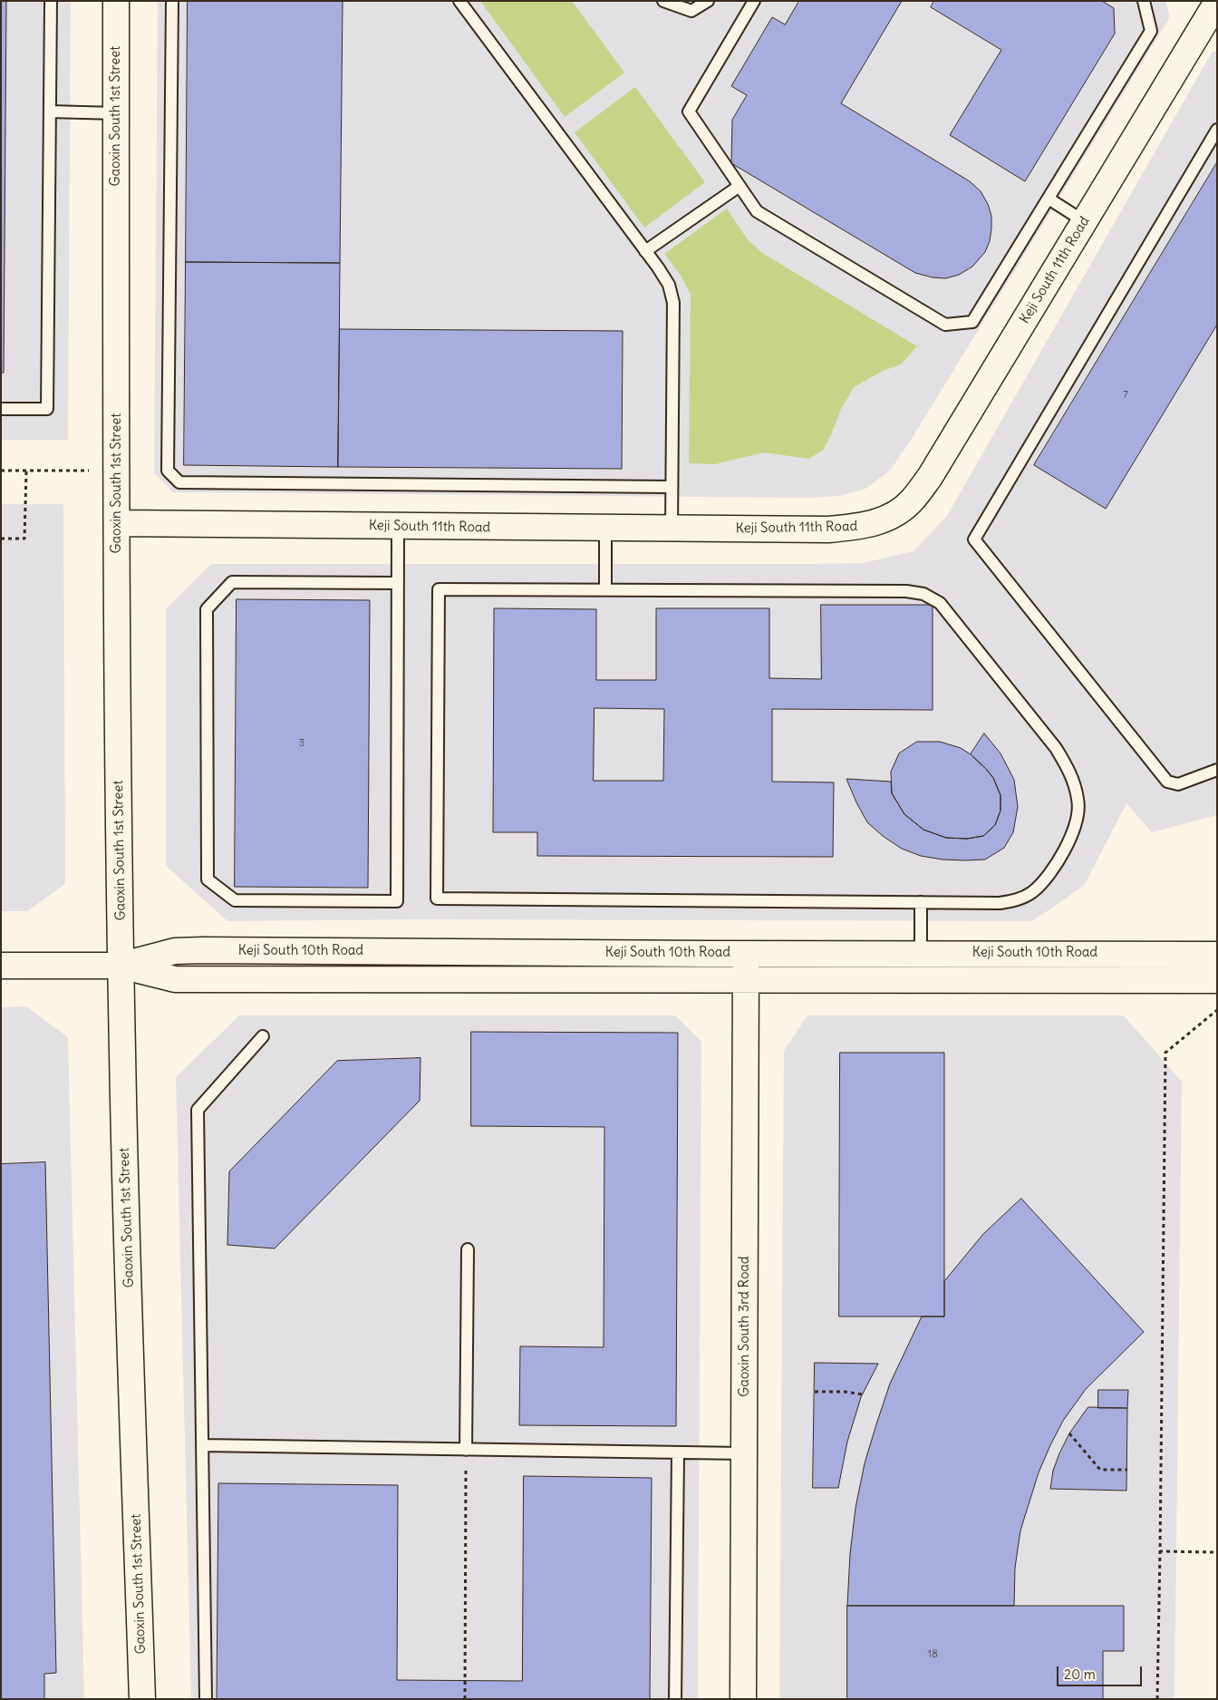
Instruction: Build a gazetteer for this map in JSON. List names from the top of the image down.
{
  "streets": {
    "street": [
      "Gaoxin South 1st Street",
      "Keji South 11th Road",
      "Keji South 10th Road",
      "Gaoxin South 3rd Road"
    ]
  },
  "crossings": [
    ["Gaoxin South 1st Street", "Keji South 11th Road"],
    ["Gaoxin South 1st Street", "Keji South 10th Road"],
    ["Keji South 10th Road", "Gaoxin South 3rd Road"]
  ],
  "house_numbers": ["7", "3", "18"],
  "scale_bar": "20 m"
}
